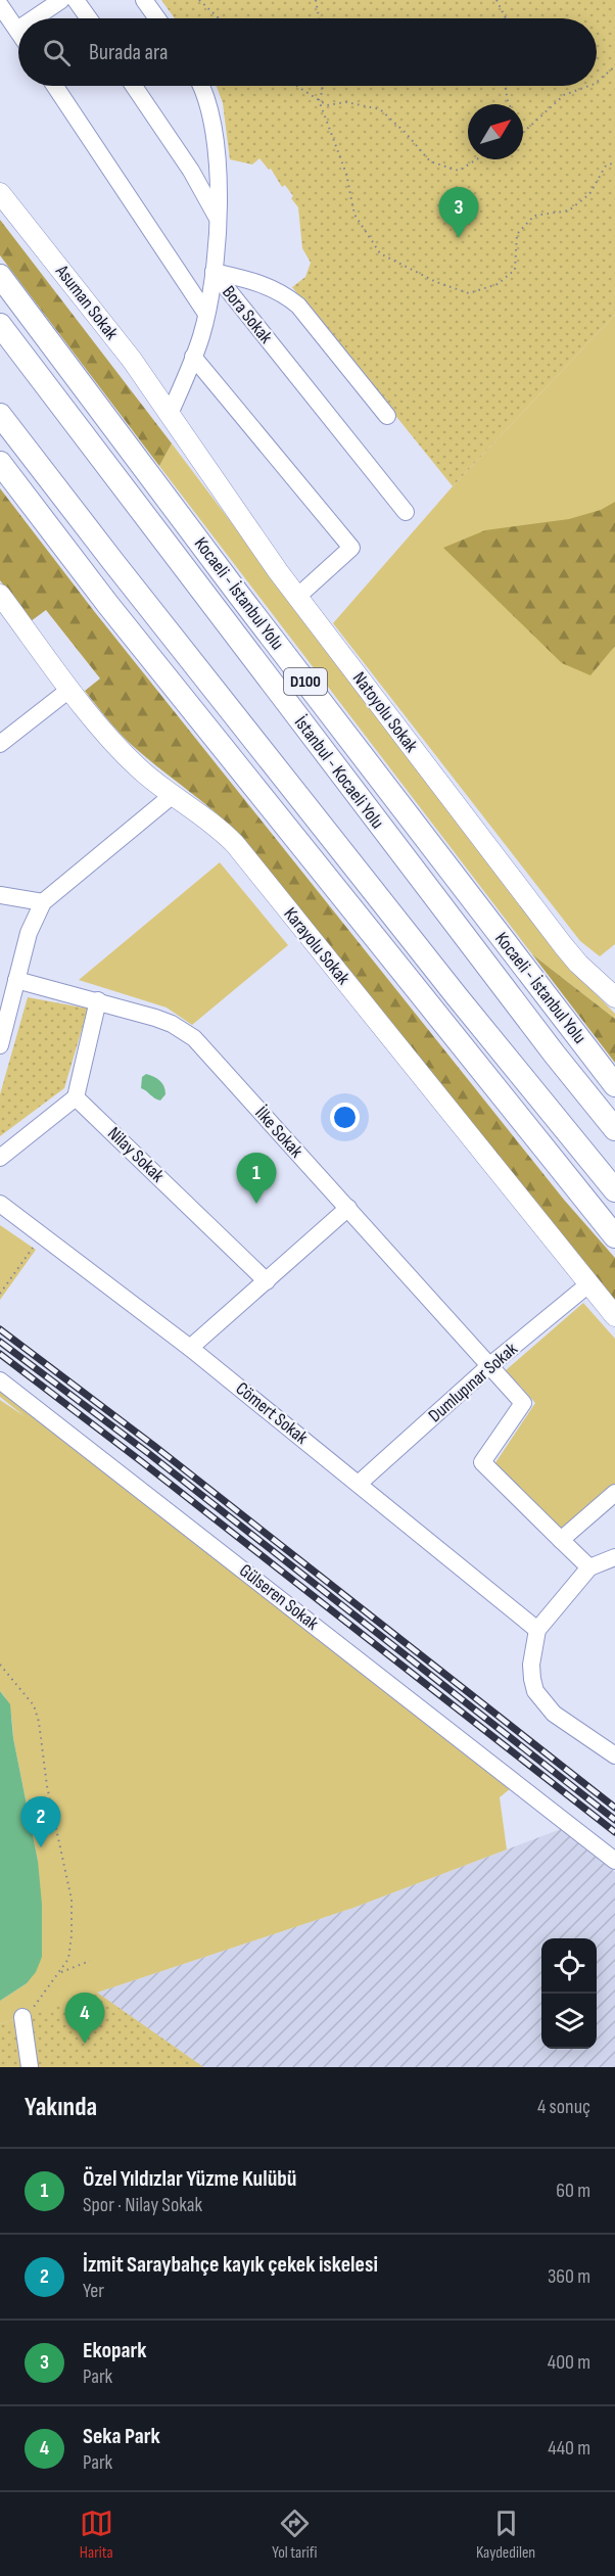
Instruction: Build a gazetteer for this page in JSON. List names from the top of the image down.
{
  "streets": {
    "highway": ["Kocaeli - İstanbul Yolu", "D100", "İstanbul - Kocaeli Yolu"],
    "main road": ["Asuman Sokak", "Natoyolu Sokak", "Karayolu Sokak"],
    "street": [
      "Bora Sokak",
      "İlke Sokak",
      "Nilay Sokak",
      "Dumlupınar Sokak",
      "Cömert Sokak",
      "Gülseren Sokak"
    ]
  },
  "crossings": [
    ["Asuman Sokak", "Natoyolu Sokak"],
    ["Karayolu Sokak", "Dumlupınar Sokak"],
    ["İlke Sokak", "Dumlupınar Sokak"],
    ["Dumlupınar Sokak", "Cömert Sokak"]
  ],
  "north": "top right",
  "page": {
    "search": "Burada ara",
    "pins": [
      "3",
      "1",
      "2",
      "4"
    ],
    "heading": ["Yakında", "4 sonuç"],
    "list": [
      {
        "mark": "1",
        "name": "Özel Yıldızlar Yüzme Kulübü",
        "note": "Spor · Nilay Sokak",
        "value": "60 m"
      },
      {
        "mark": "2",
        "name": "İzmit Saraybahçe kayık çekek iskelesi",
        "note": "Yer",
        "value": "360 m"
      },
      {
        "mark": "3",
        "name": "Ekopark",
        "note": "Park",
        "value": "400 m"
      },
      {
        "mark": "4",
        "name": "Seka Park",
        "note": "Park",
        "value": "440 m"
      }
    ],
    "nav": ["Harita", "Yol tarifi", "Kaydedilen"]
  }
}
